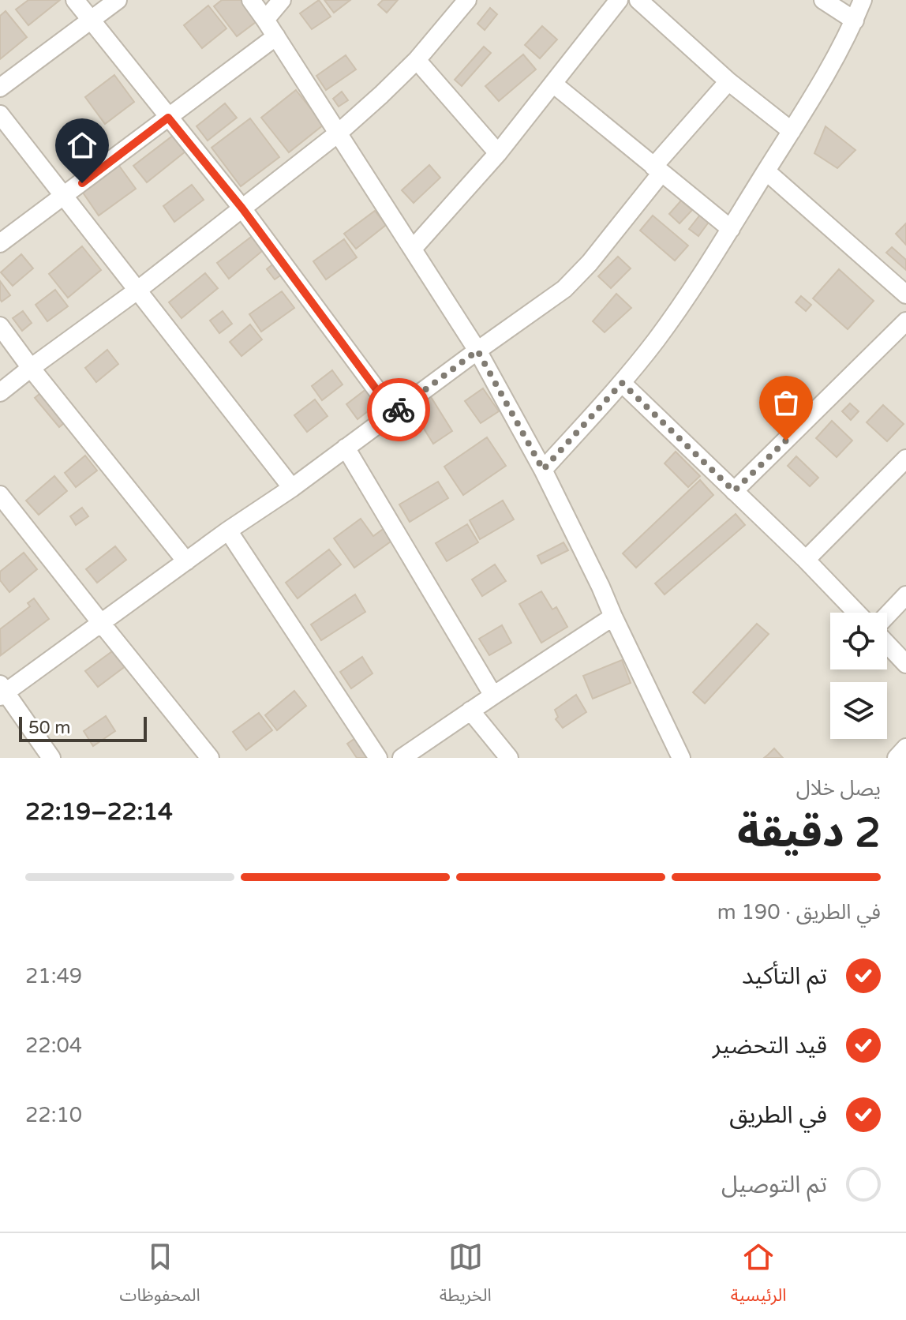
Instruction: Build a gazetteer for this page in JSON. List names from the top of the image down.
{
  "scale_bar": "50 m",
  "page": {
    "scale": "50 m",
    "heading": ["2 دقيقة", "يصل خلال", "22:14–22:19"],
    "bar": "في الطريق · 190 m",
    "list": [
      ["تم التأكيد", "21:49"],
      ["قيد التحضير", "22:04"],
      ["في الطريق", "22:10"],
      "تم التوصيل"
    ],
    "tabs": ["الرئيسية", "الخريطة", "المحفوظات"]
  }
}
